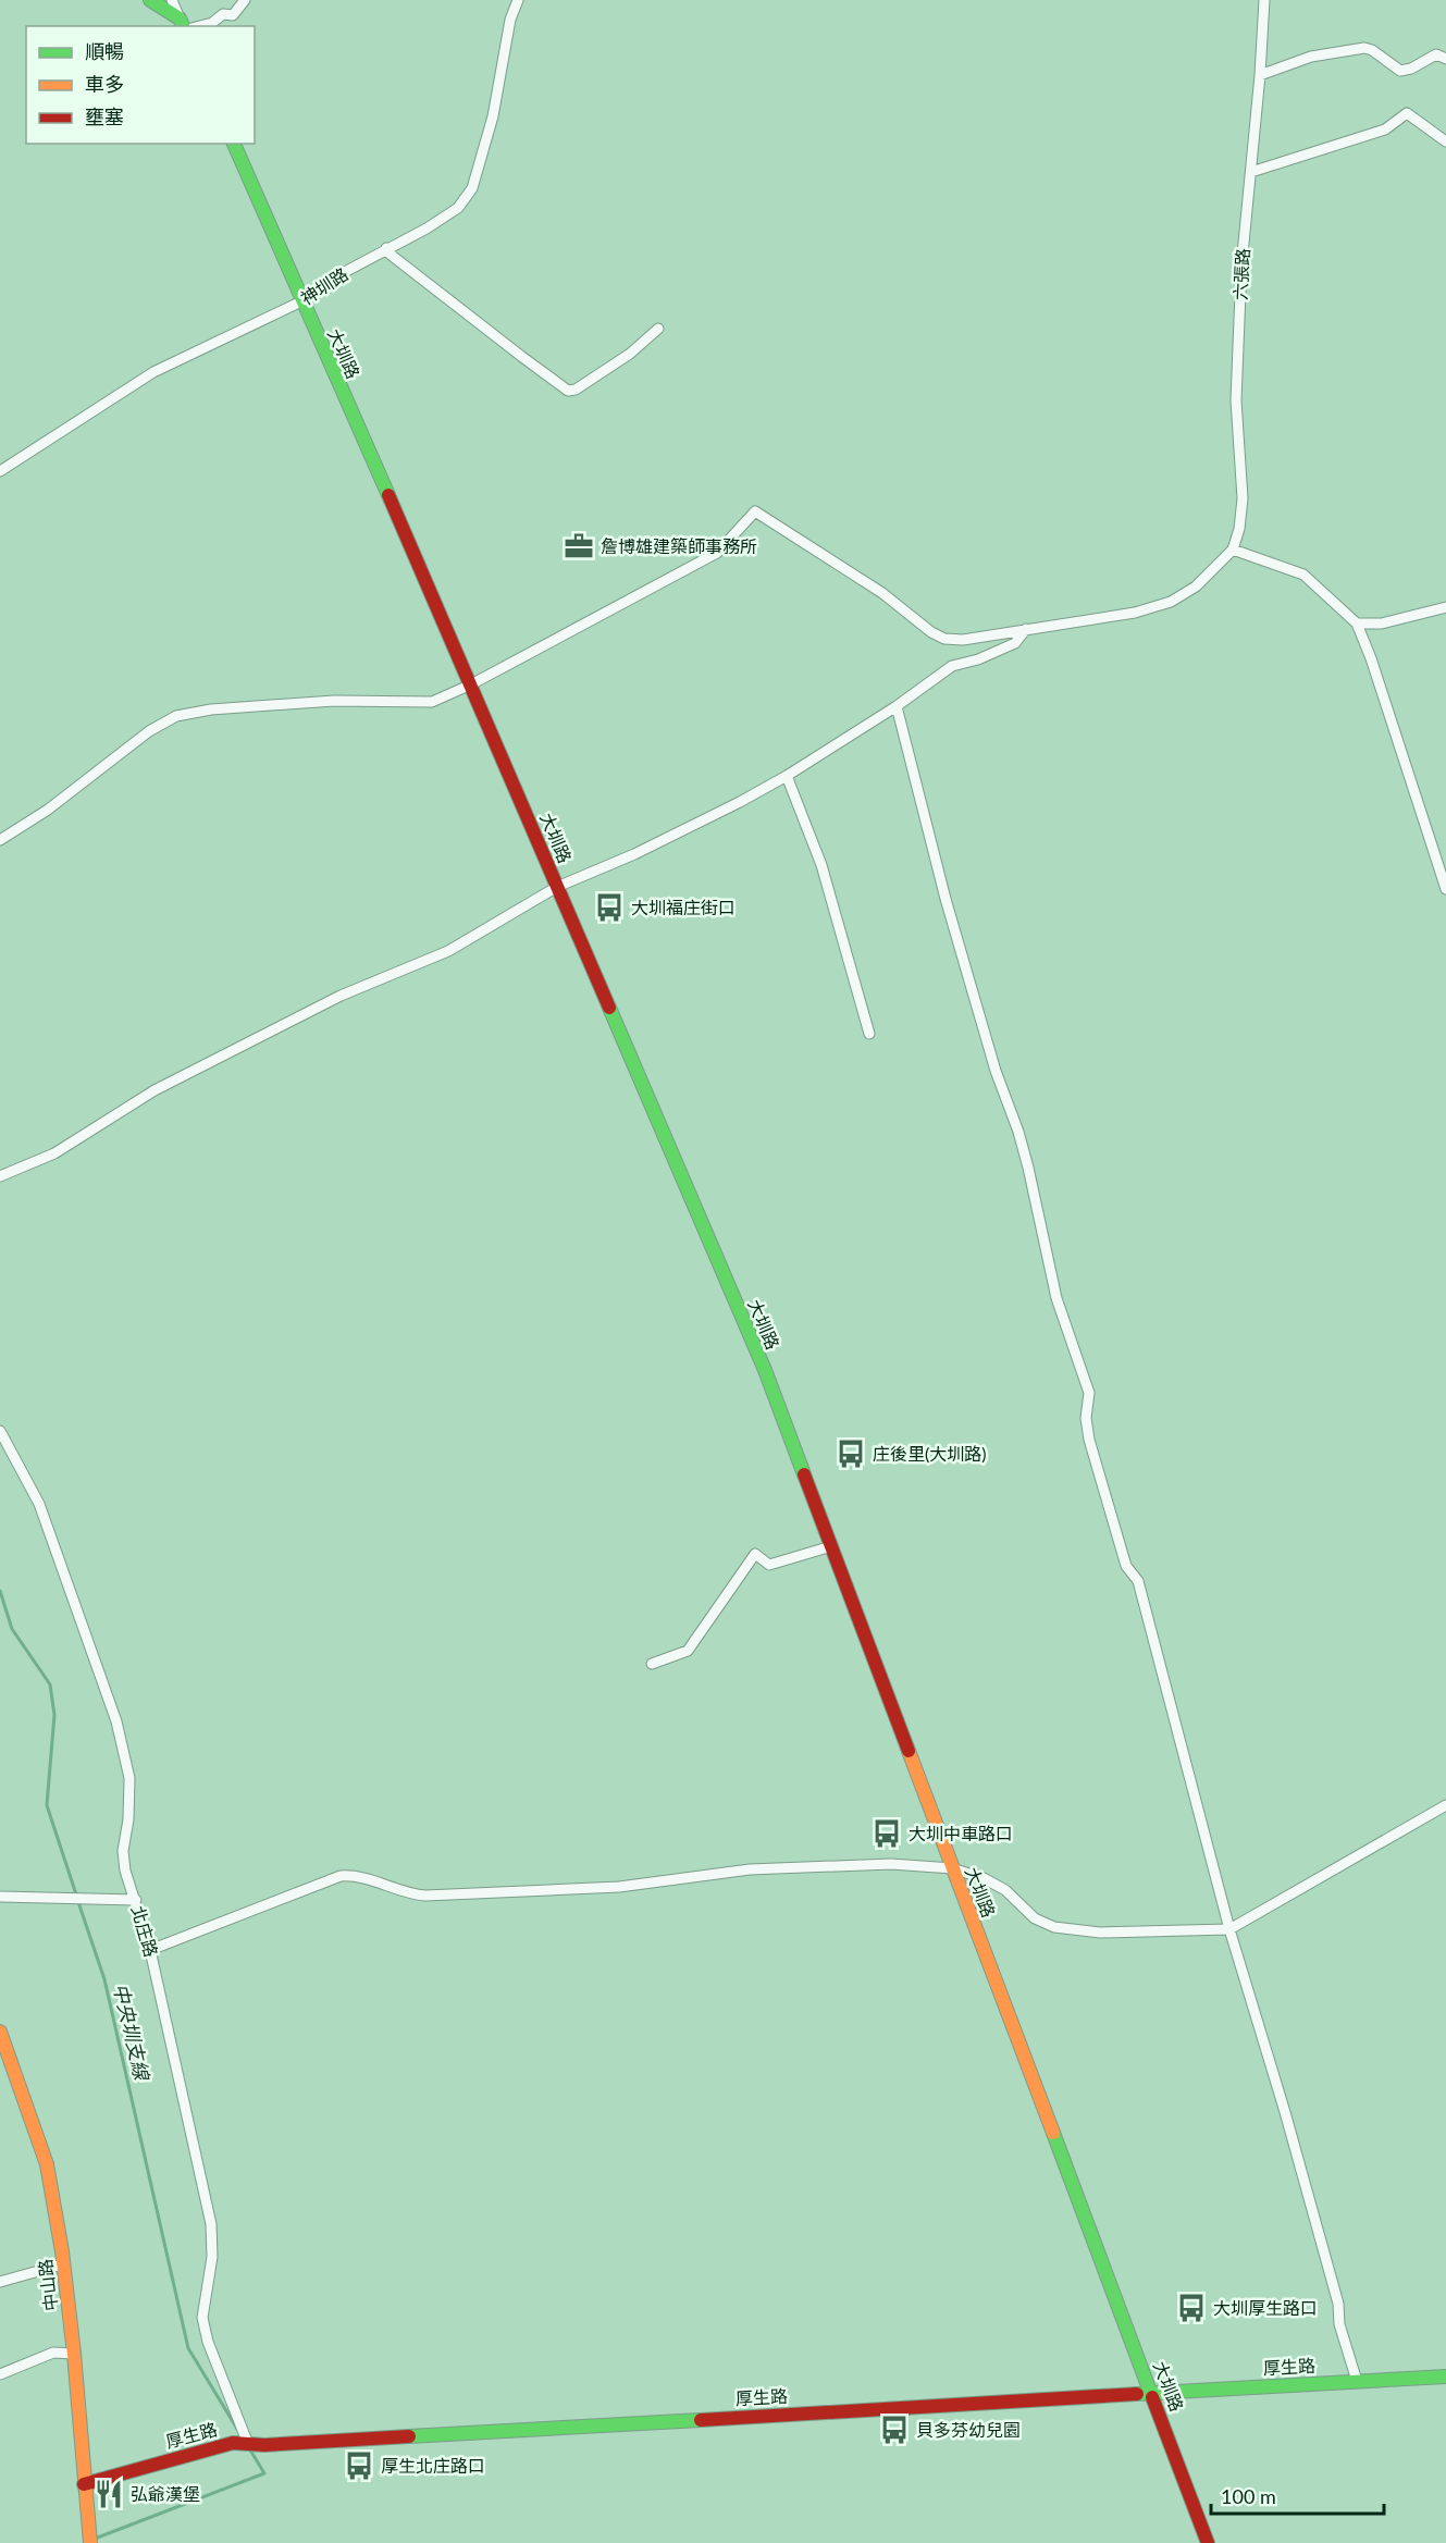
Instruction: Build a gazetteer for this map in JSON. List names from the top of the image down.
{
  "streets": {
    "street": [
      "六張路",
      "神圳路",
      "大圳路",
      "北庄路",
      "中山路",
      "厚生路"
    ]
  },
  "crossings": [
    ["神圳路", "大圳路"],
    ["大圳路", "厚生路"],
    ["北庄路", "厚生路"],
    ["中山路", "厚生路"]
  ],
  "water": ["中央圳支線"],
  "places": {
    "office": ["詹博雄建築師事務所"],
    "bus stop": [
      "大圳福庄街口",
      "庄後里(大圳路)",
      "大圳中車路口",
      "大圳厚生路口",
      "貝多芬幼兒園",
      "厚生北庄路口"
    ],
    "restaurant": ["弘爺漢堡"]
  },
  "legend": ["順暢", "車多", "壅塞"],
  "scale_bar": "100 m"
}
